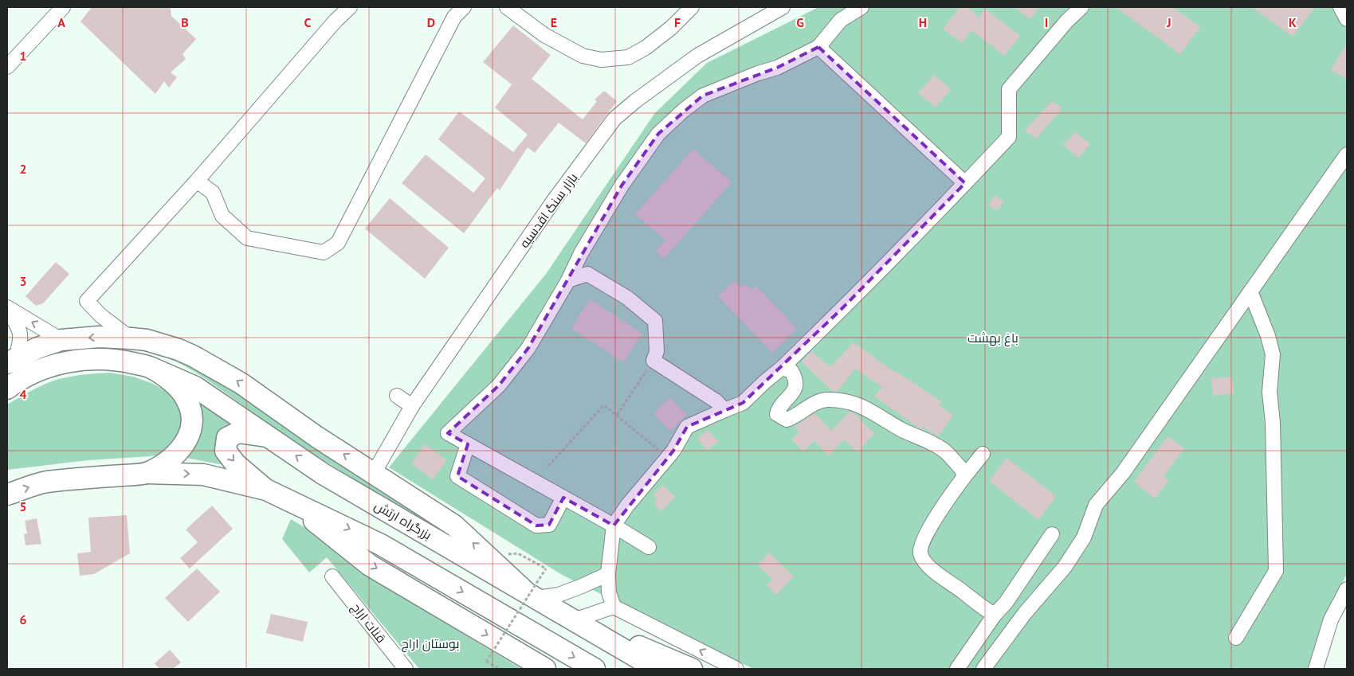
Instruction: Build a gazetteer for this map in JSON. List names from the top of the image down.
{
  "streets": {
    "highway": ["بزرگراه ارتش"],
    "street": ["بازار سنگ اقدسیه", "قنات اراج"]
  },
  "parks": ["باغ بهشت", "بوستان اراج"],
  "grid": {
    "columns": [
      "A",
      "B",
      "C",
      "D",
      "E",
      "F",
      "G",
      "H",
      "I",
      "J",
      "K"
    ],
    "rows": [
      "1",
      "2",
      "3",
      "4",
      "5",
      "6"
    ]
  }
}
